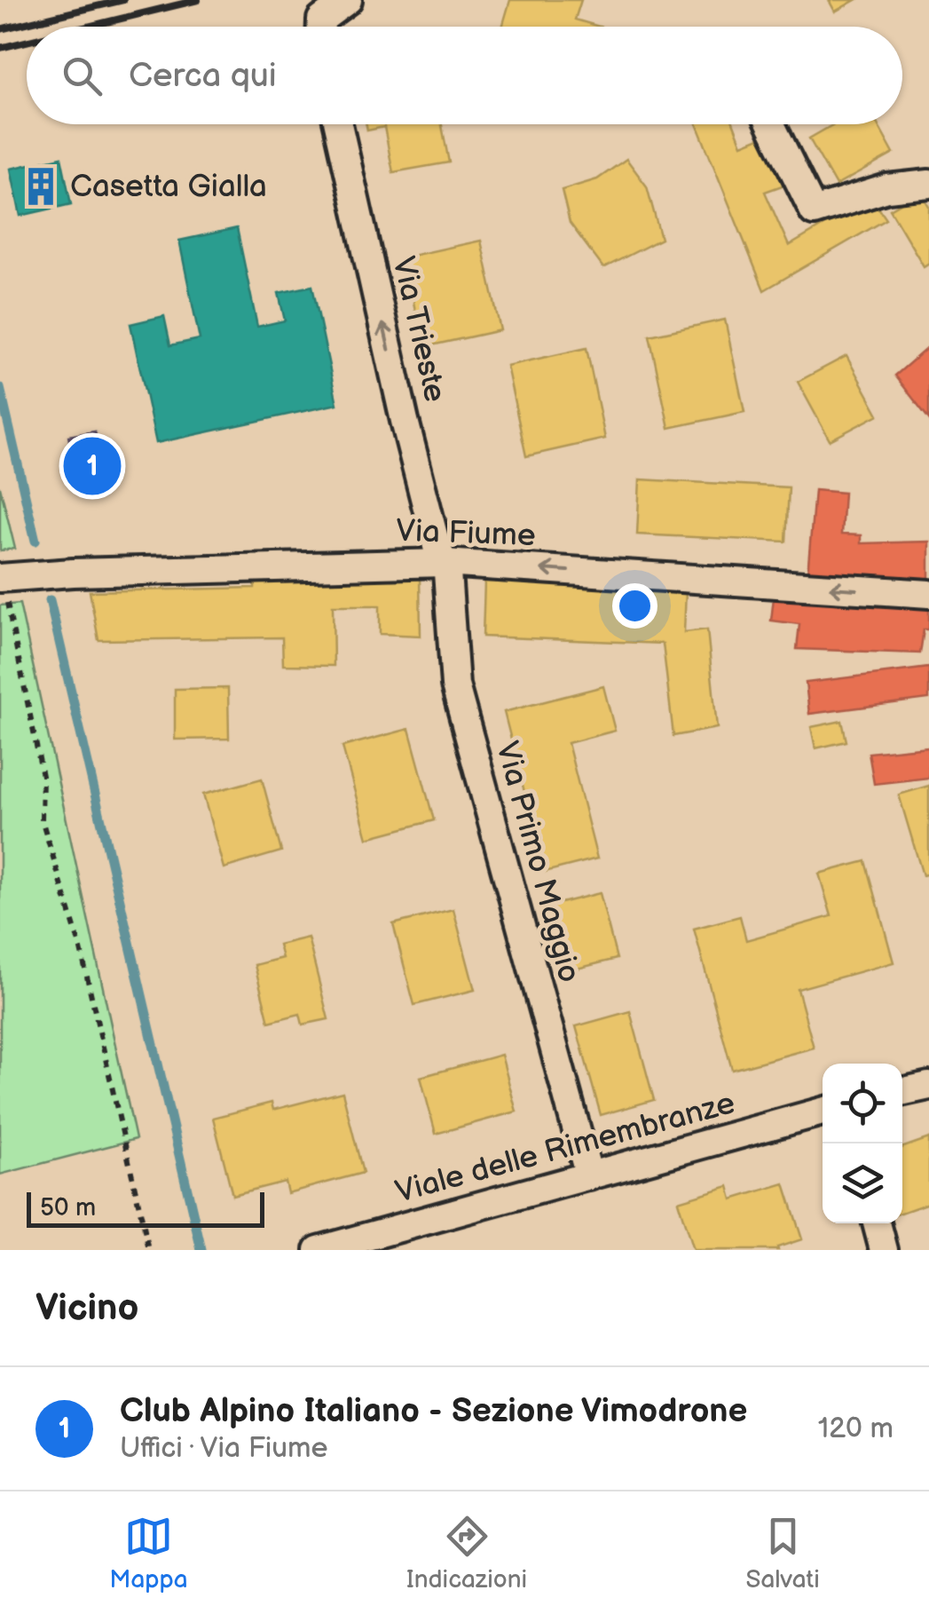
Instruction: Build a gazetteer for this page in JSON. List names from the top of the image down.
{
  "streets": {
    "street": [
      "Via Trieste",
      "Via Fiume",
      "Via Primo Maggio",
      "Viale delle Rimembranze"
    ]
  },
  "crossings": [
    ["Via Trieste", "Via Fiume"],
    ["Via Trieste", "Via Primo Maggio"],
    ["Via Fiume", "Via Primo Maggio"],
    ["Via Primo Maggio", "Viale delle Rimembranze"]
  ],
  "one_way": ["Via Trieste", "Via Fiume"],
  "places": {
    "building": ["Casetta Gialla"]
  },
  "scale_bar": "50 m",
  "page": {
    "search": "Cerca qui",
    "pins": "1",
    "scale": "50 m",
    "heading": "Vicino",
    "list": [
      {
        "mark": "1",
        "name": "Club Alpino Italiano - Sezione Vimodrone",
        "note": "Uffici · Via Fiume",
        "value": "120 m"
      }
    ],
    "nav": ["Mappa", "Indicazioni", "Salvati"]
  }
}
